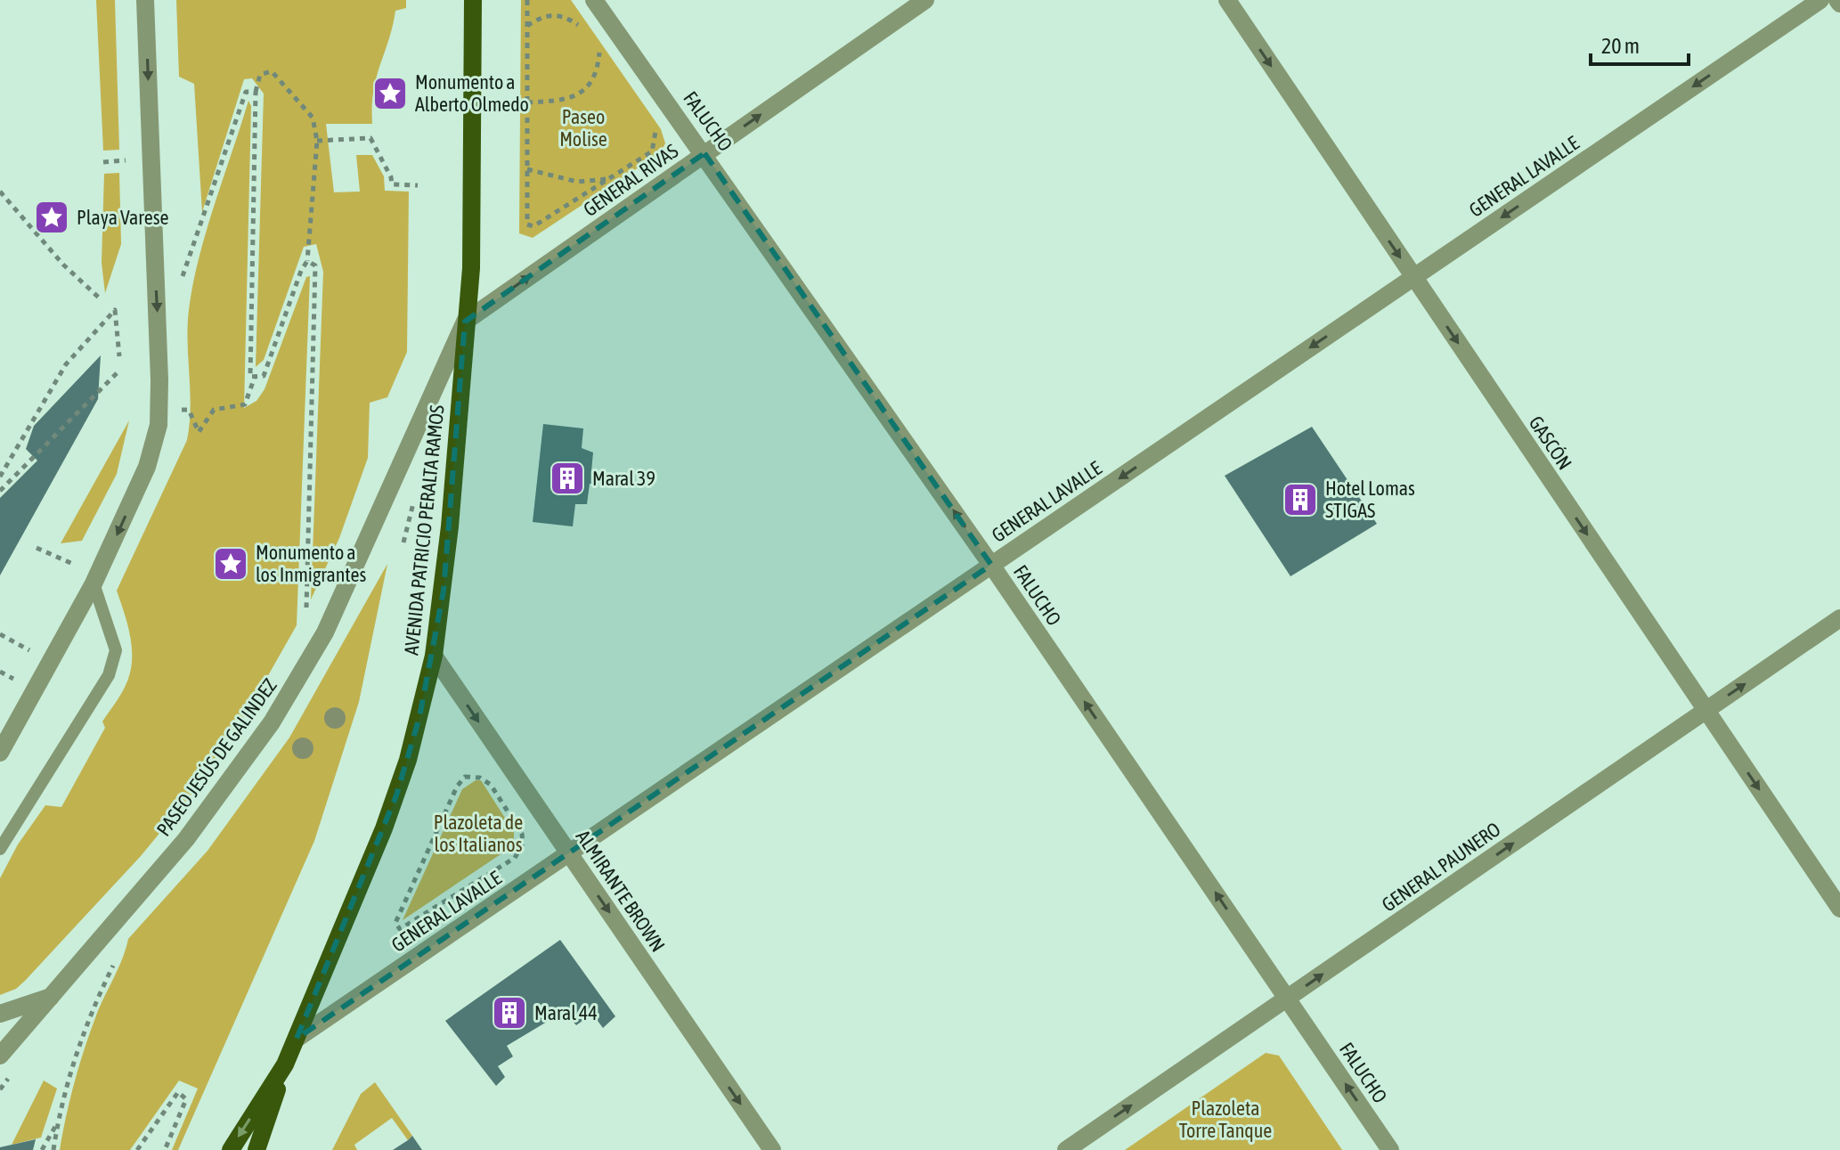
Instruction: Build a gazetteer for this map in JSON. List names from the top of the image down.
{
  "streets": {
    "main road": ["AVENIDA PATRICIO PERALTA RAMOS"],
    "street": [
      "FALUCHO",
      "GENERAL LAVALLE",
      "GENERAL RIVAS",
      "GASCÓN",
      "PASEO JESÚS DE GALINDEZ",
      "GENERAL PAUNERO",
      "ALMIRANTE BROWN"
    ]
  },
  "crossings": [
    ["FALUCHO", "GENERAL LAVALLE"],
    ["FALUCHO", "GENERAL RIVAS"],
    ["FALUCHO", "GENERAL PAUNERO"],
    ["GENERAL LAVALLE", "GASCÓN"],
    ["GENERAL LAVALLE", "AVENIDA PATRICIO PERALTA RAMOS"],
    ["GENERAL LAVALLE", "ALMIRANTE BROWN"],
    ["GENERAL RIVAS", "AVENIDA PATRICIO PERALTA RAMOS"],
    ["GENERAL RIVAS", "PASEO JESÚS DE GALINDEZ"],
    ["GASCÓN", "GENERAL PAUNERO"],
    ["AVENIDA PATRICIO PERALTA RAMOS", "PASEO JESÚS DE GALINDEZ"],
    ["AVENIDA PATRICIO PERALTA RAMOS", "ALMIRANTE BROWN"]
  ],
  "one_way": [
    "FALUCHO",
    "GENERAL LAVALLE",
    "GENERAL RIVAS",
    "GASCÓN",
    "GENERAL PAUNERO",
    "ALMIRANTE BROWN"
  ],
  "parks": ["Paseo Molise", "Plazoleta de los Italianos", "Plazoleta Torre Tanque"],
  "places": {
    "place": ["Monumento a Alberto Olmedo", "Playa Varese", "Monumento a los Inmigrantes"],
    "building": ["Maral 39", "Hotel Lomas STIGAS", "Maral 44"]
  },
  "scale_bar": "20 m"
}
